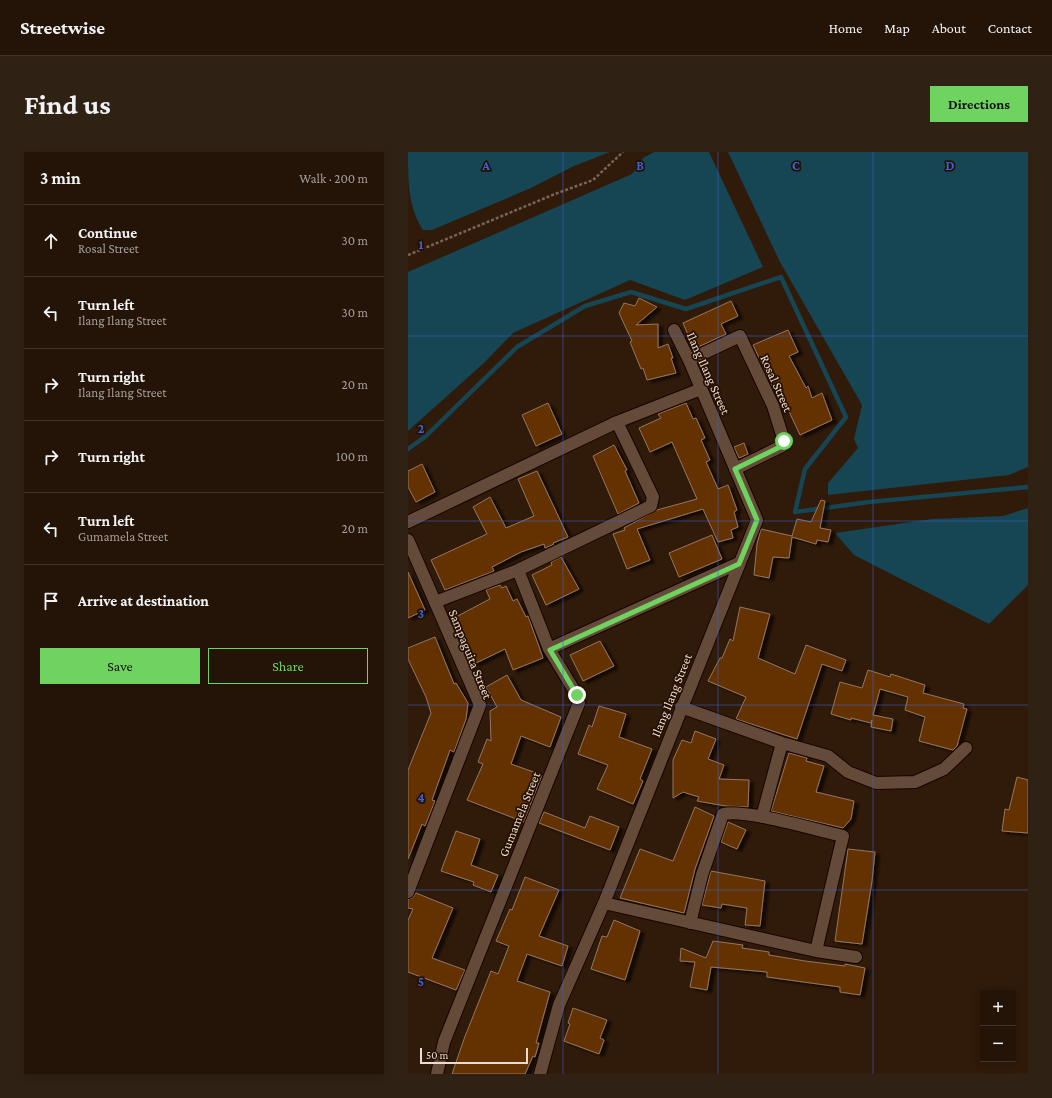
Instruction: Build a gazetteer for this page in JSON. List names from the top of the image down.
{
  "streets": {
    "street": [
      "Ilang Ilang Street",
      "Rosal Street",
      "Sampaguita Street",
      "Gumamela Street"
    ]
  },
  "crossings": [
    ["Ilang Ilang Street", "Rosal Street"]
  ],
  "scale_bar": "50 m",
  "page": {
    "header": "Streetwise",
    "nav": [
      "Home",
      "Map",
      "About",
      "Contact"
    ],
    "buttons": [
      "Directions",
      ["Save", "Share"]
    ],
    "title": "Find us",
    "heading": ["3 min", "Walk · 200 m"],
    "list": [
      ["Continue", "Rosal Street", "30 m"],
      ["Turn left", "Ilang Ilang Street", "30 m"],
      ["Turn right", "Ilang Ilang Street", "20 m"],
      ["Turn right", "100 m"],
      ["Turn left", "Gumamela Street", "20 m"],
      "Arrive at destination"
    ],
    "map_buttons": ["+", "−"],
    "scale": "50 m"
  },
  "grid": {
    "columns": [
      "A",
      "B",
      "C",
      "D"
    ],
    "rows": [
      "1",
      "2",
      "3",
      "4",
      "5"
    ]
  }
}
